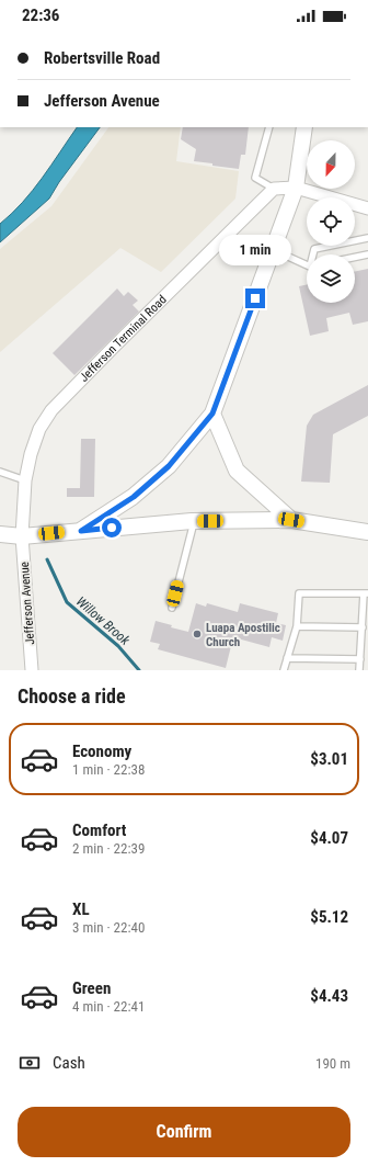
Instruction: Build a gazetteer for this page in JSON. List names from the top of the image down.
{
  "streets": {
    "street": ["Jefferson Terminal Road", "Jefferson Avenue"]
  },
  "crossings": [
    ["Jefferson Terminal Road", "Jefferson Avenue"]
  ],
  "water": ["Willow Brook"],
  "places": ["Luapa Apostilic Church"],
  "north": "bottom",
  "page": {
    "status": "22:36",
    "banner": ["Robertsville Road", "Jefferson Avenue"],
    "bubble": "1 min",
    "heading": "Choose a ride",
    "list": [
      {
        "name": "Economy",
        "note": "1 min · 22:38",
        "value": "$3.01"
      },
      {
        "name": "Comfort",
        "note": "2 min · 22:39",
        "value": "$4.07"
      },
      {
        "name": "XL",
        "note": "3 min · 22:40",
        "value": "$5.12"
      },
      {
        "name": "Green",
        "note": "4 min · 22:41",
        "value": "$4.43"
      }
    ],
    "pay": ["Cash", "190 m"],
    "buttons": "Confirm"
  }
}
